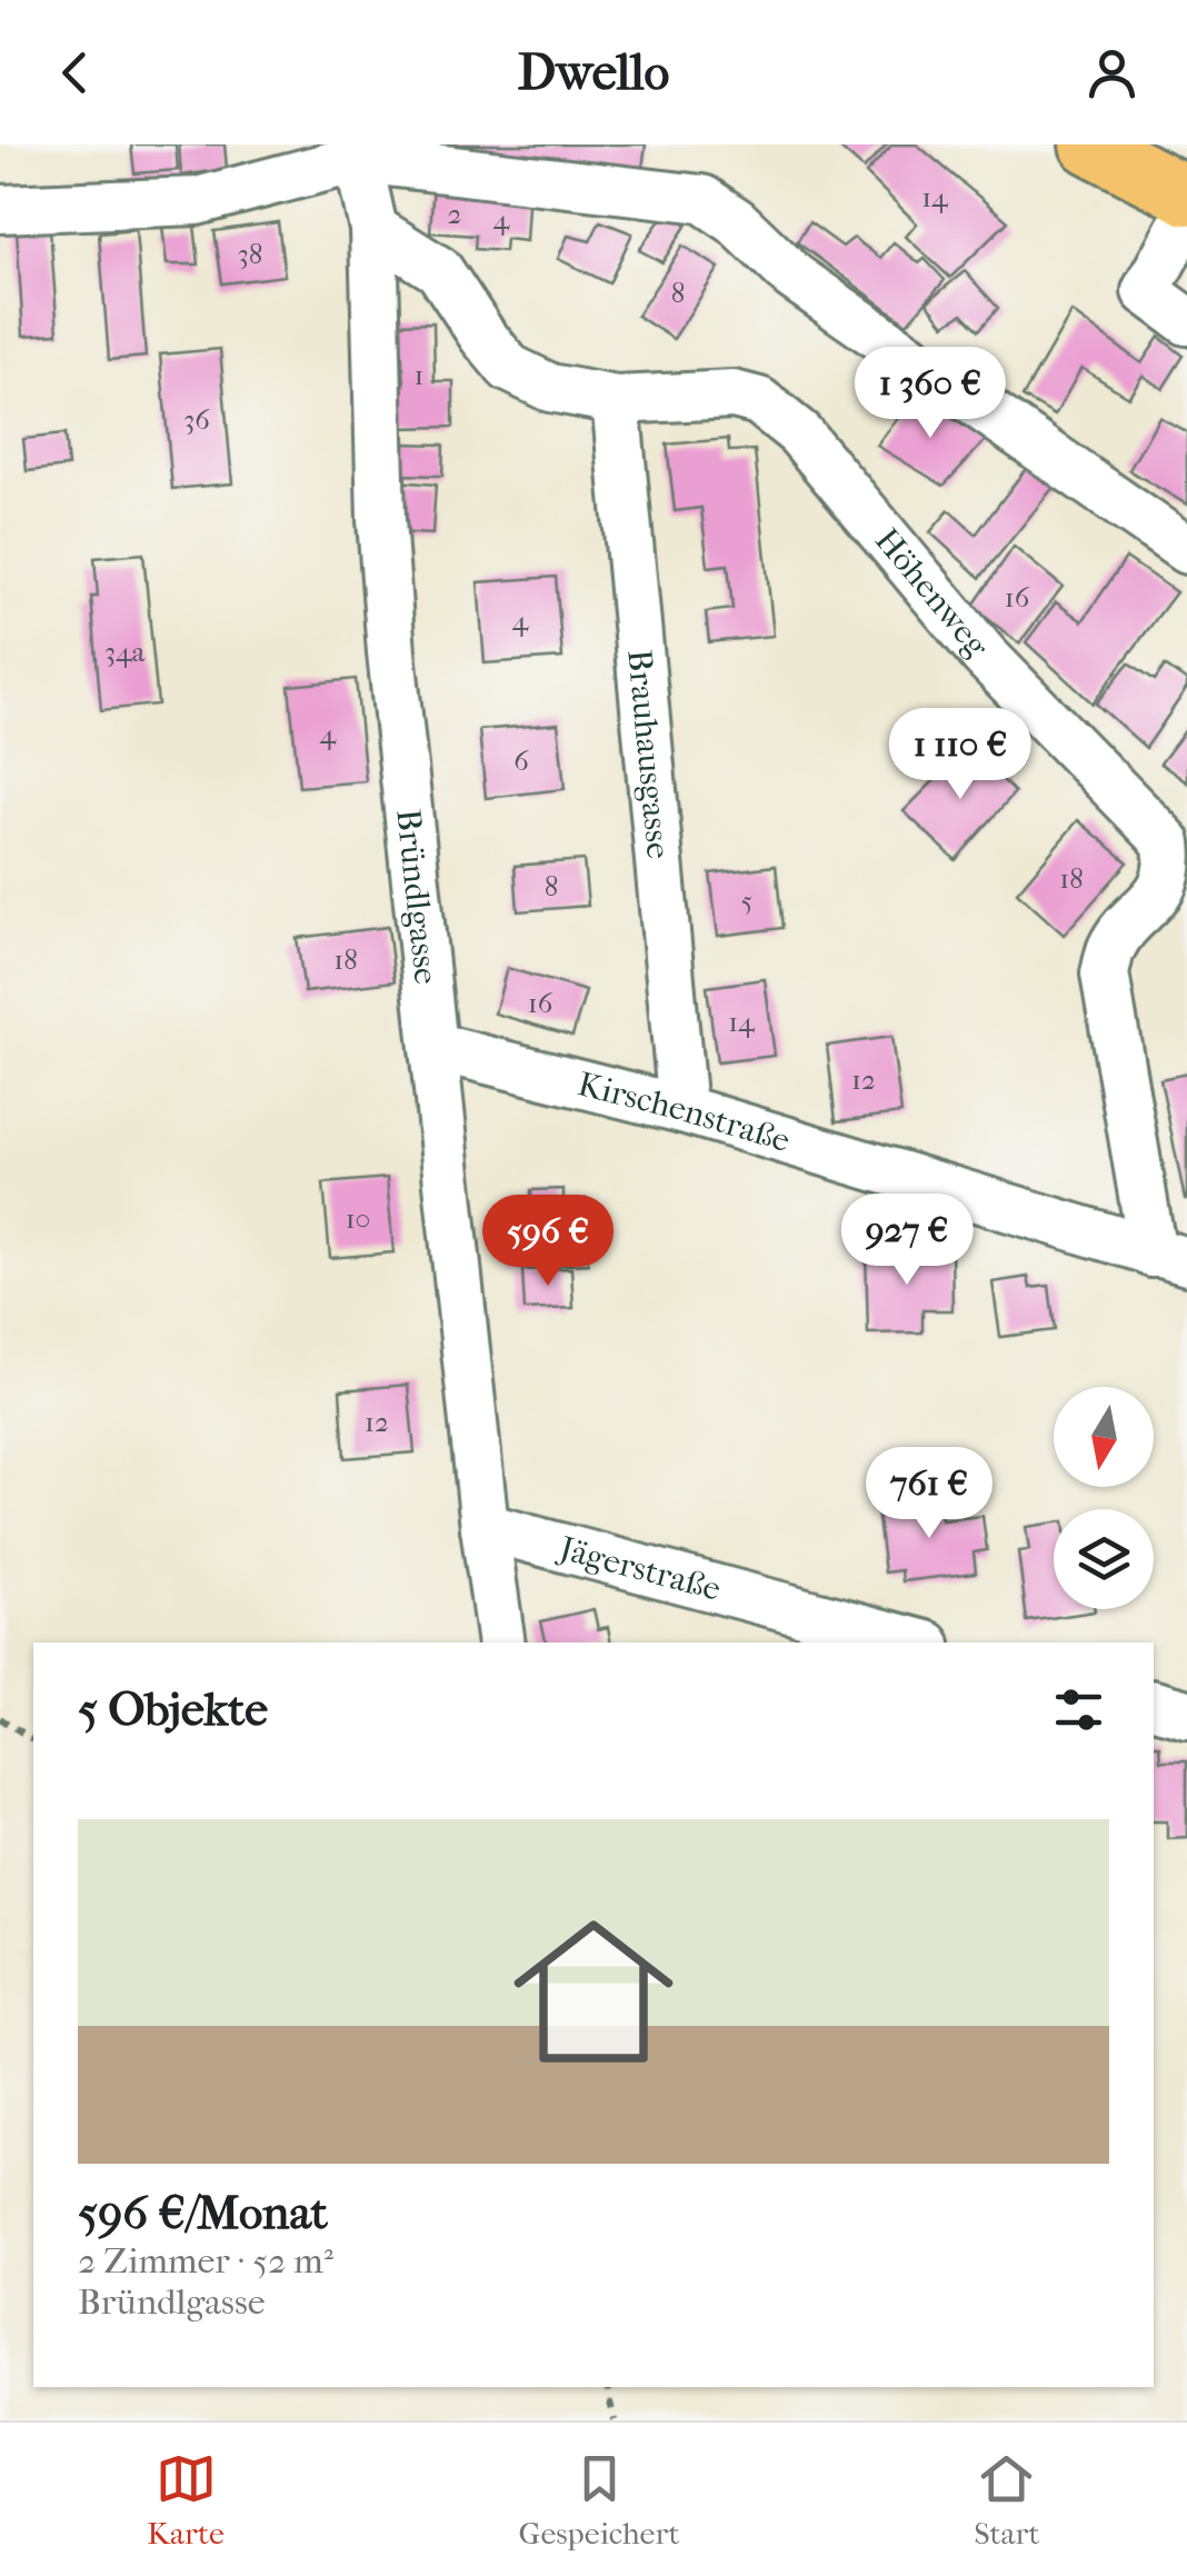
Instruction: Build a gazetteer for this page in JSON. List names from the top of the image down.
{
  "streets": {
    "street": [
      "Höhenweg",
      "Brauhausgasse",
      "Bründlgasse",
      "Kirschenstraße",
      "Jägerstraße"
    ]
  },
  "crossings": [
    ["Höhenweg", "Brauhausgasse"],
    ["Höhenweg", "Bründlgasse"],
    ["Höhenweg", "Kirschenstraße"],
    ["Brauhausgasse", "Kirschenstraße"],
    ["Bründlgasse", "Kirschenstraße"],
    ["Bründlgasse", "Jägerstraße"]
  ],
  "house_numbers": [
    "14",
    "2",
    "4",
    "38",
    "8",
    "1",
    "36",
    "16",
    "4",
    "34a",
    "4",
    "6",
    "18",
    "8",
    "5",
    "18",
    "16",
    "14",
    "12",
    "10",
    "12"
  ],
  "north": "bottom",
  "page": {
    "header": "Dwello",
    "price": [
      "1 360 €",
      "1 110 €",
      "927 €",
      "596 €",
      "761 €"
    ],
    "heading": "5 Objekte",
    "list": [
      {
        "name": "596 €/Monat",
        "note": "2 Zimmer · 52 m² · Bründlgasse"
      }
    ],
    "tabs": ["Karte", "Gespeichert", "Start"]
  }
}
